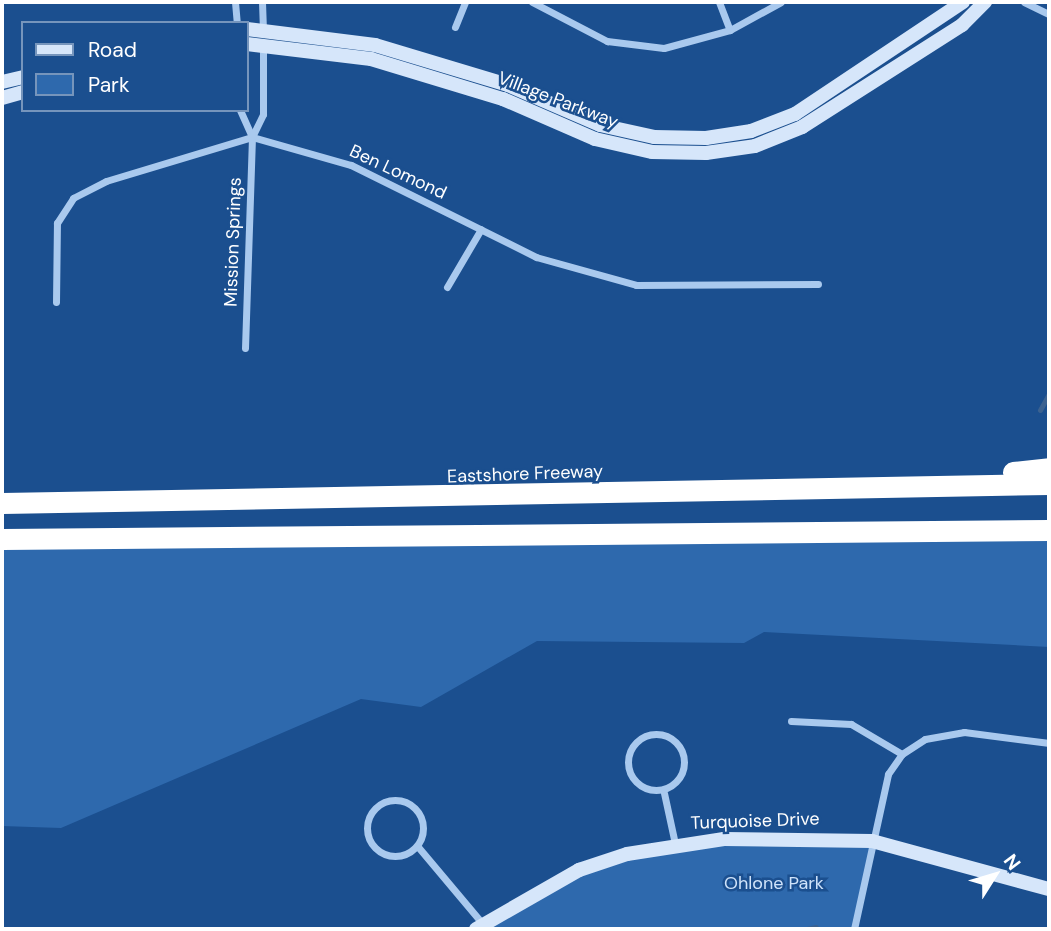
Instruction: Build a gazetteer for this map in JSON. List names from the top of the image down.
{
  "streets": {
    "highway": ["Eastshore Freeway"],
    "street": [
      "Village Parkway",
      "Ben Lomond",
      "Mission Springs",
      "Turquoise Drive"
    ]
  },
  "crossings": [
    ["Village Parkway", "Mission Springs"],
    ["Ben Lomond", "Mission Springs"]
  ],
  "parks": ["Ohlone Park"],
  "legend": ["Road", "Park"],
  "north": "top right"
}
